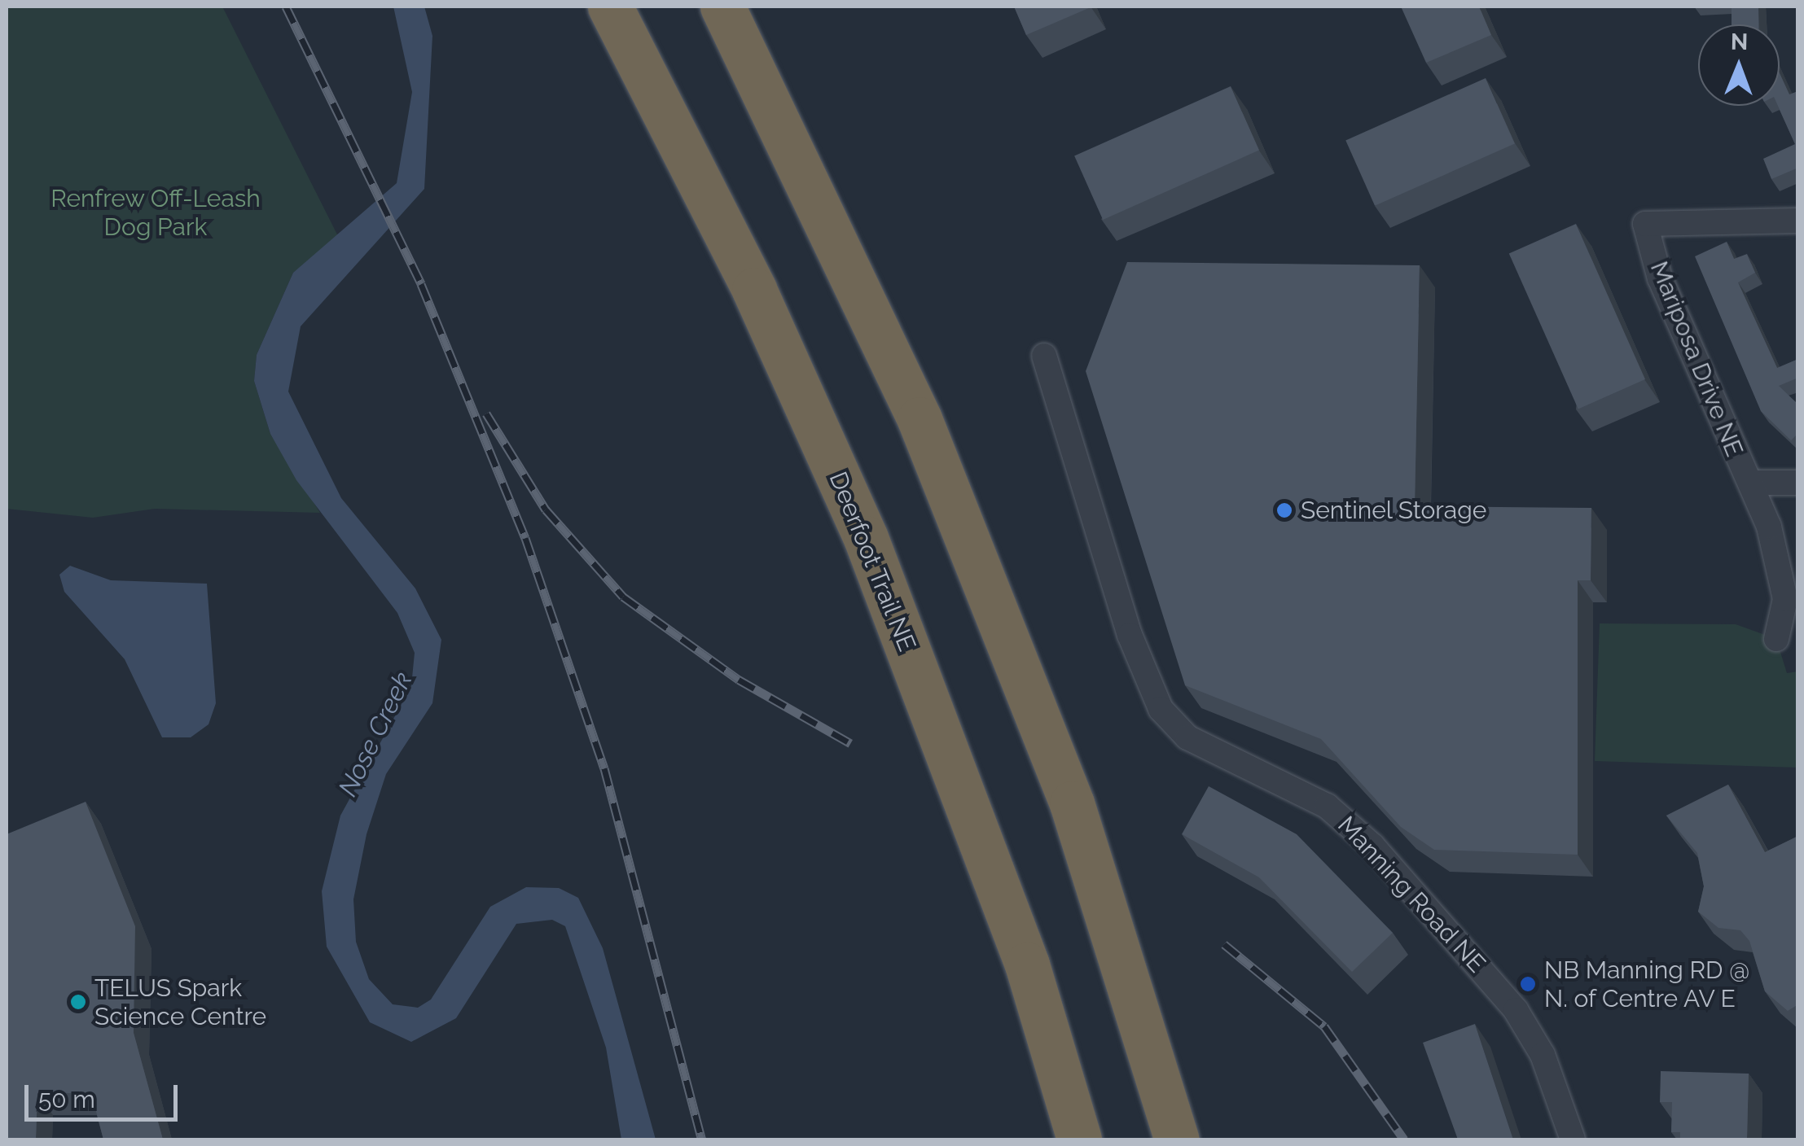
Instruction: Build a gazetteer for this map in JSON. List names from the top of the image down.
{
  "streets": {
    "highway": ["Deerfoot Trail NE"],
    "street": ["Mariposa Drive NE", "Manning Road NE"]
  },
  "water": ["Nose Creek"],
  "parks": ["Renfrew Off-Leash Dog Park"],
  "places": ["Sentinel Storage", "NB Manning RD @ N. of Centre AV E", "TELUS Spark Science Centre"],
  "scale_bar": "50 m",
  "north": "top"
}
